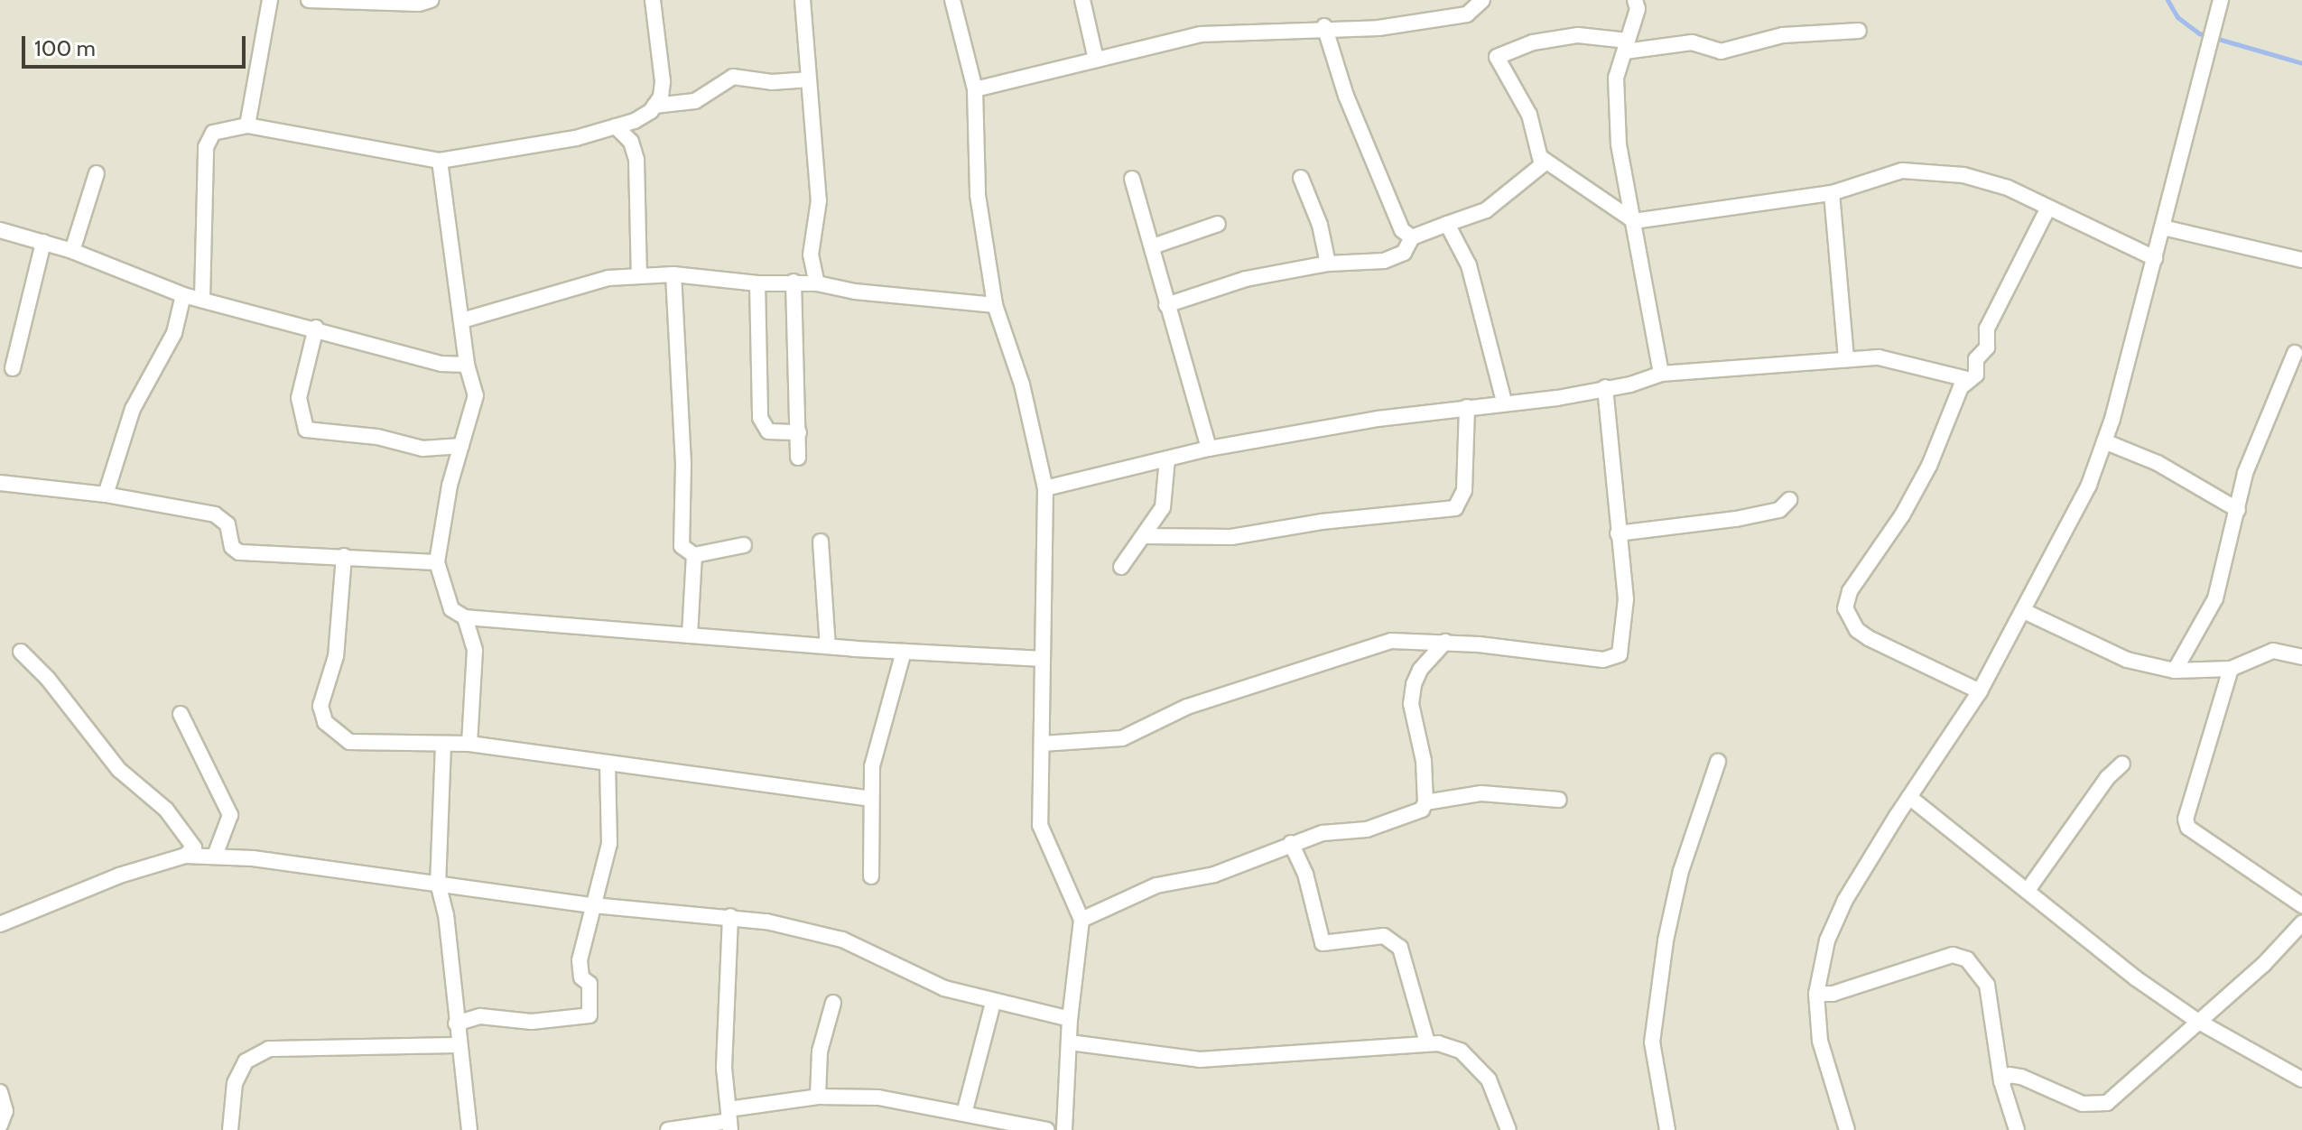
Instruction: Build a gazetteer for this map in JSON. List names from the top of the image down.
{
  "scale_bar": "100 m"
}
